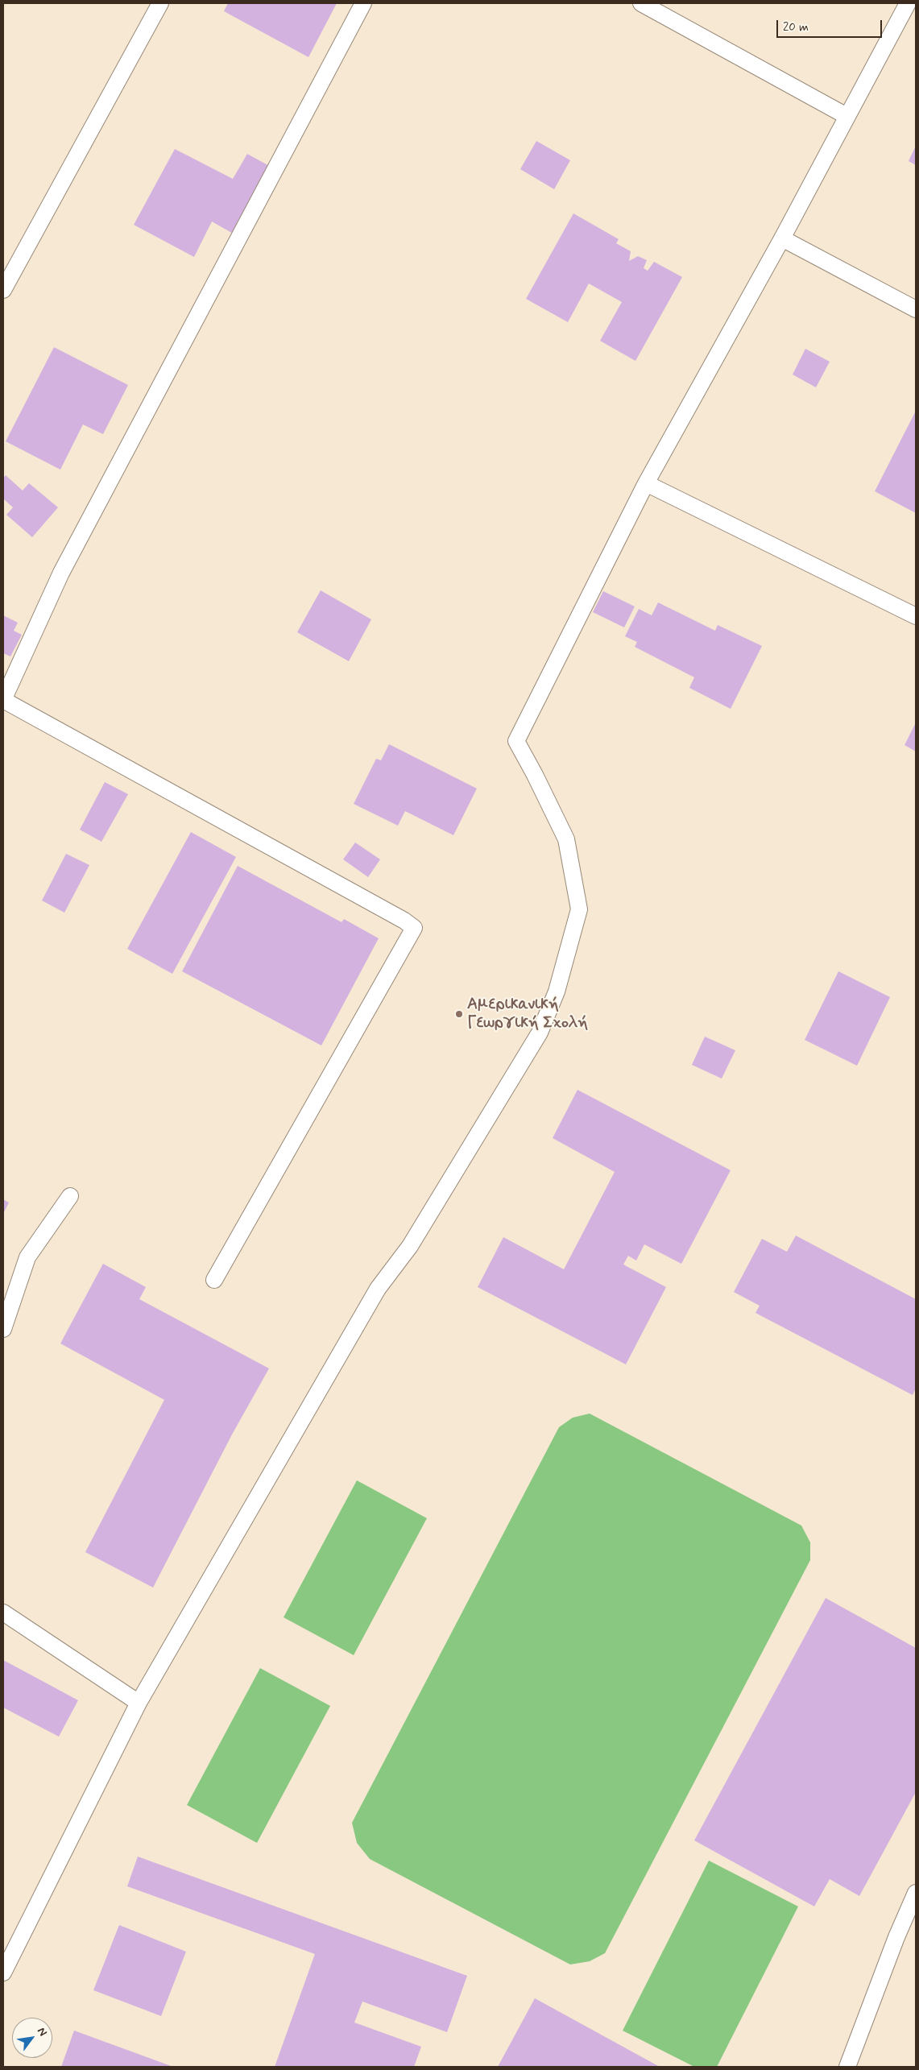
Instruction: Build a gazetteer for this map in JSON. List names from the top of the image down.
{
  "places": ["Αμερικανική Γεωργική Σχολή"],
  "scale_bar": "20 m",
  "north": "top right"
}
